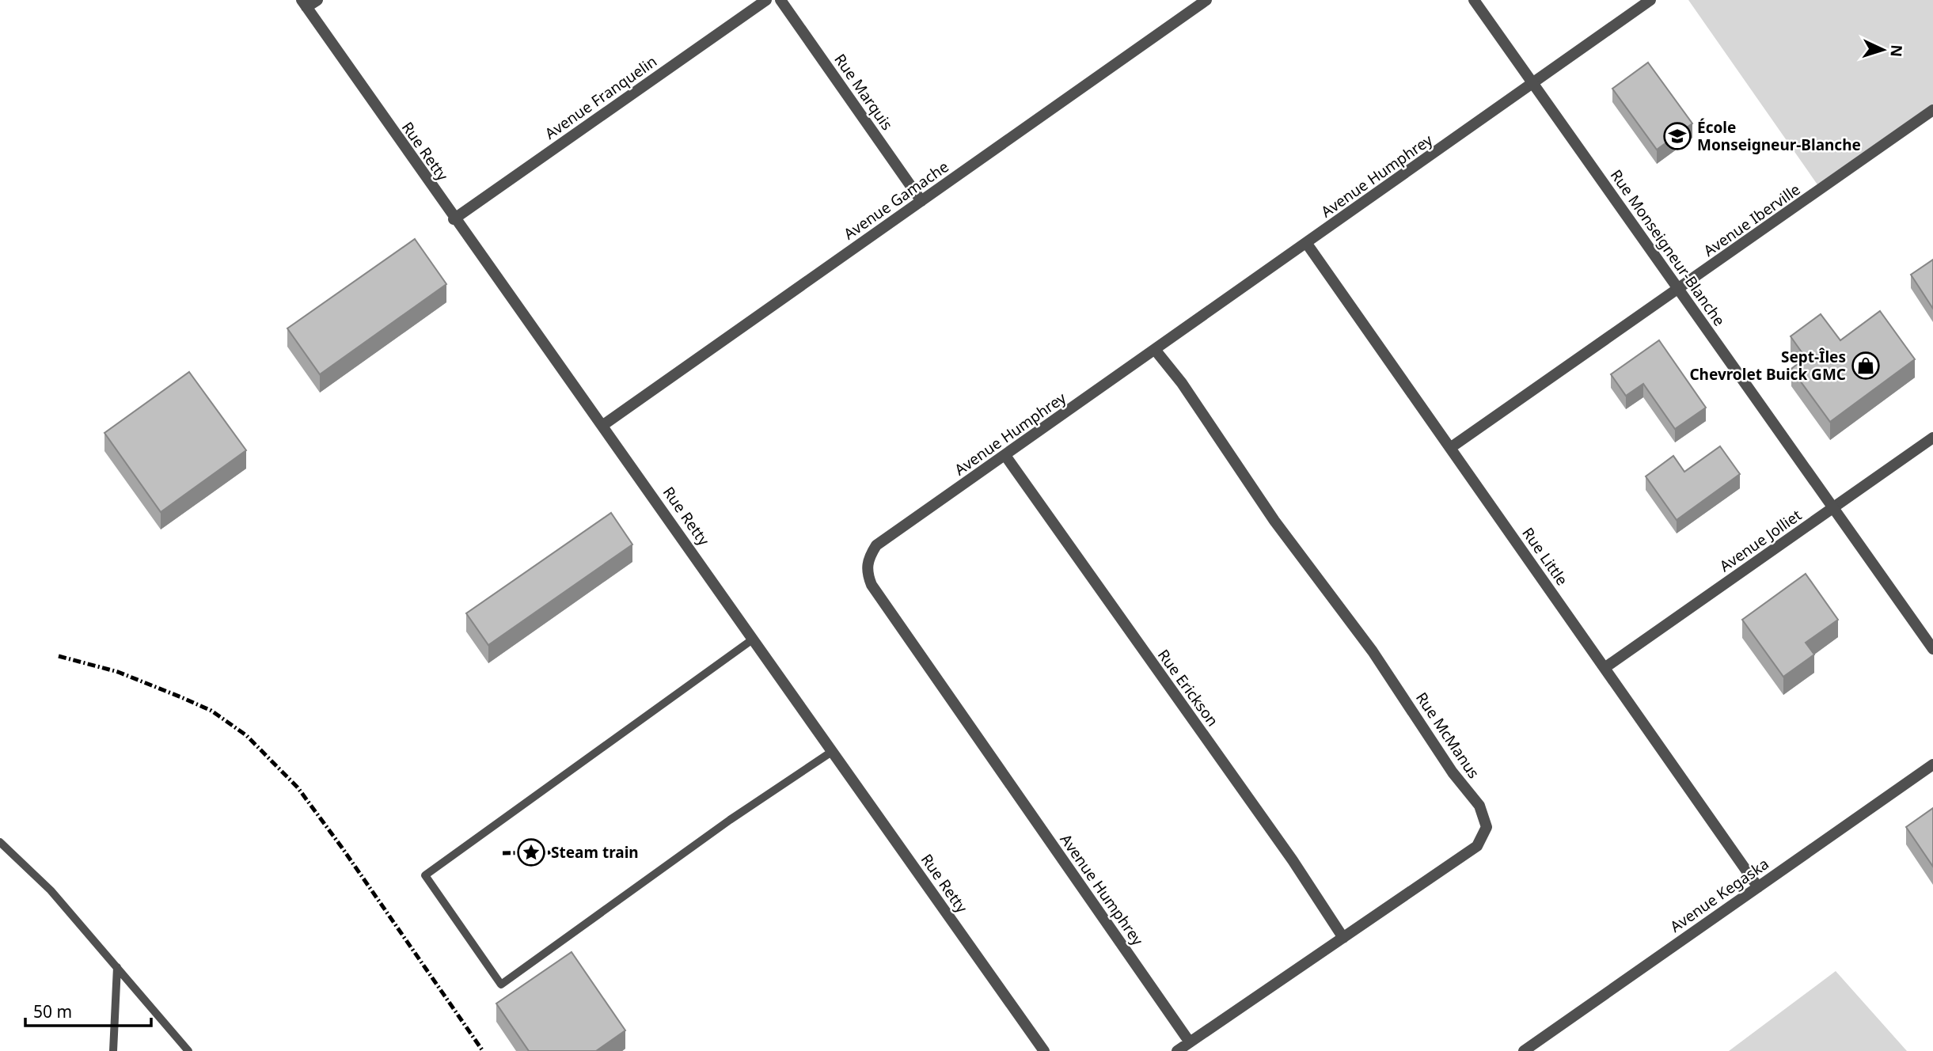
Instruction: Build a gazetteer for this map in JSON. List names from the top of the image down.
{
  "streets": {
    "street": [
      "Rue Marquis",
      "Avenue Franquelin",
      "Rue Retty",
      "Avenue Humphrey",
      "Avenue Gamache",
      "Avenue Iberville",
      "Rue Monseigneur-Blanche",
      "Avenue Jolliet",
      "Rue Little",
      "Rue Erickson",
      "Rue McManus",
      "Avenue Kegaska"
    ]
  },
  "crossings": [
    ["Rue Marquis", "Avenue Gamache"],
    ["Avenue Franquelin", "Rue Retty"],
    ["Rue Retty", "Avenue Gamache"],
    ["Avenue Humphrey", "Rue Monseigneur-Blanche"],
    ["Avenue Humphrey", "Rue Little"],
    ["Avenue Humphrey", "Rue Erickson"],
    ["Avenue Humphrey", "Rue McManus"],
    ["Avenue Iberville", "Rue Monseigneur-Blanche"],
    ["Avenue Iberville", "Rue Little"],
    ["Rue Monseigneur-Blanche", "Avenue Jolliet"],
    ["Avenue Jolliet", "Rue Little"],
    ["Rue Little", "Avenue Kegaska"],
    ["Rue Erickson", "Rue McManus"]
  ],
  "places": {
    "school or university": ["École Monseigneur-Blanche"],
    "shop": ["Sept-Îles Chevrolet Buick GMC"],
    "place": ["Steam train"]
  },
  "scale_bar": "50 m",
  "north": "right"
}
